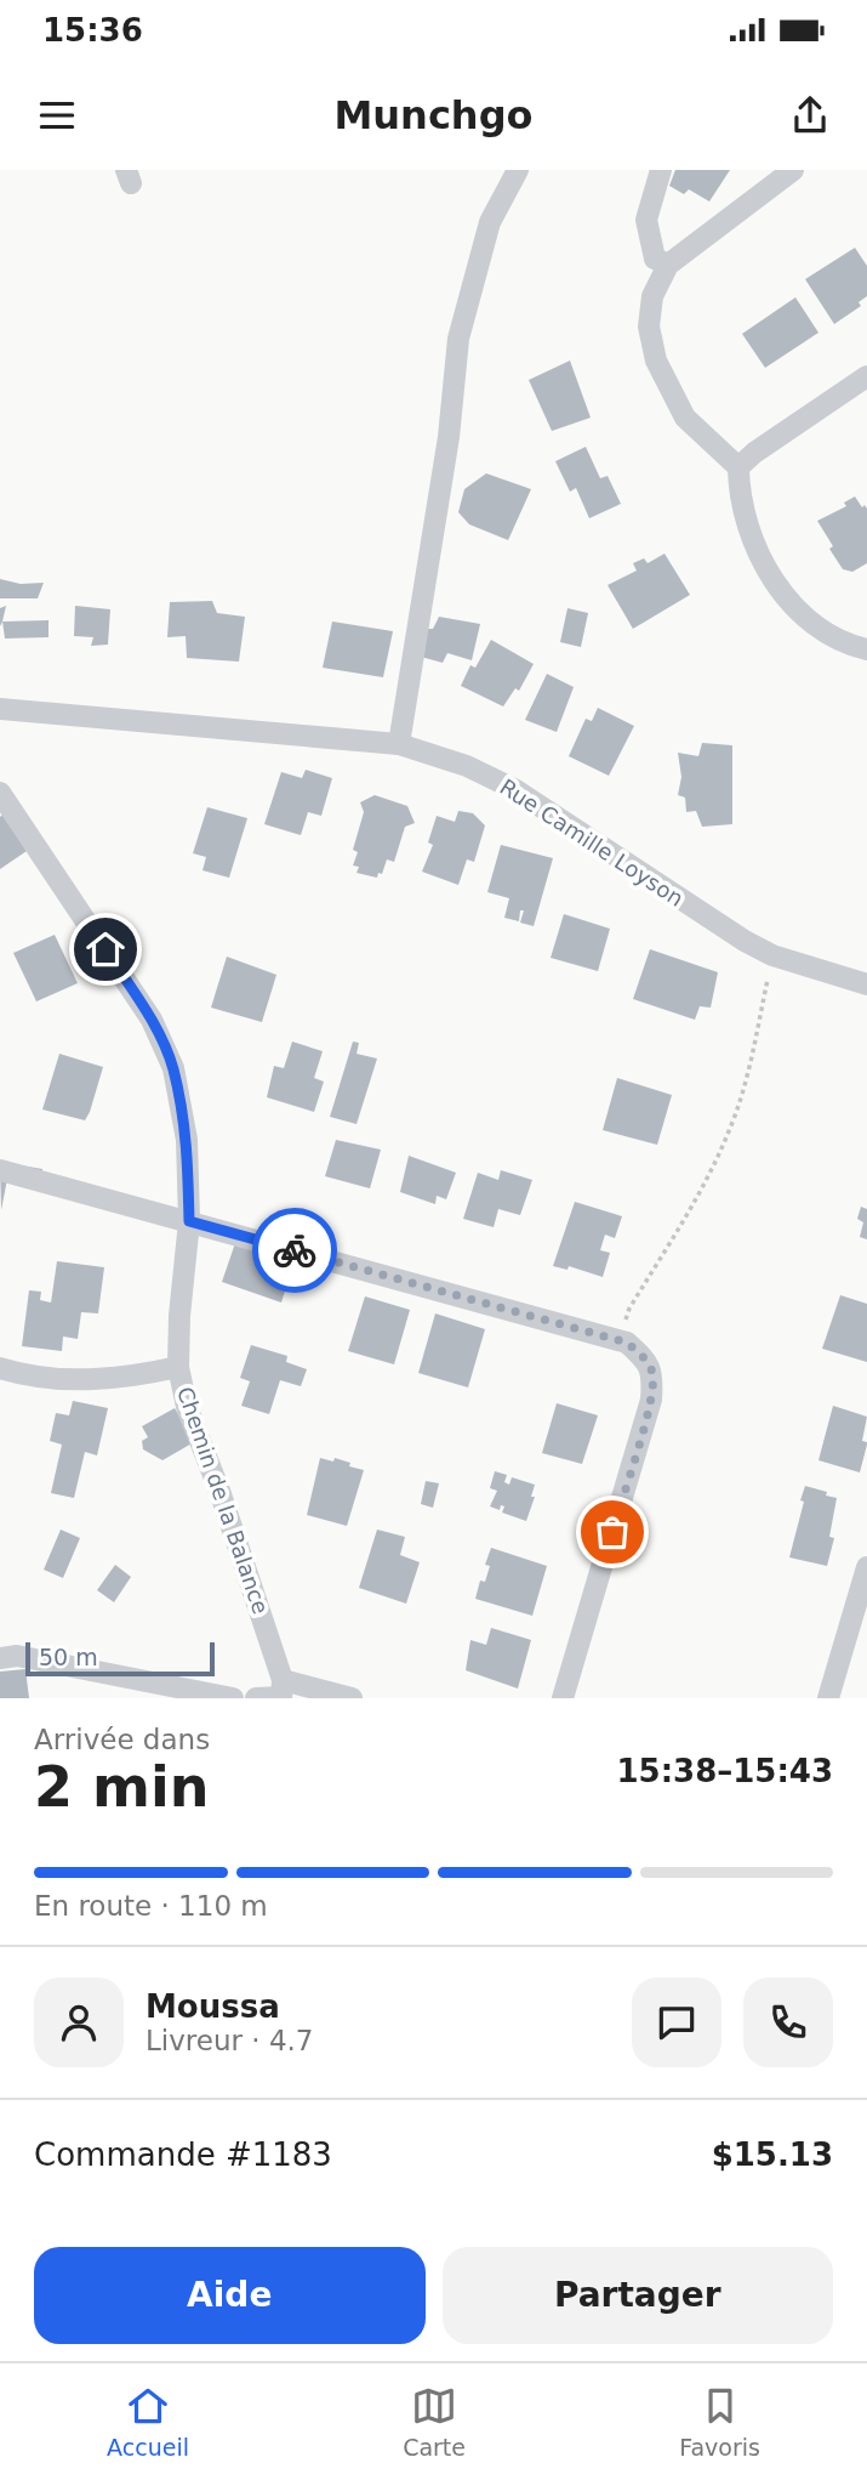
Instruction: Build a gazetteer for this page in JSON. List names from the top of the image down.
{
  "streets": {
    "street": ["Rue Camille Loyson", "Chemin de la Balance"]
  },
  "scale_bar": "50 m",
  "page": {
    "status": "15:36",
    "header": "Munchgo",
    "scale": "50 m",
    "heading": ["2 min", "Arrivée dans", "15:38–15:43"],
    "panel": [
      "Moussa",
      "Livreur · 4.7",
      "Commande #1183",
      "$15.13"
    ],
    "bar": "En route · 110 m",
    "buttons": ["Aide", "Partager"],
    "tabs": ["Accueil", "Carte", "Favoris"]
  }
}
